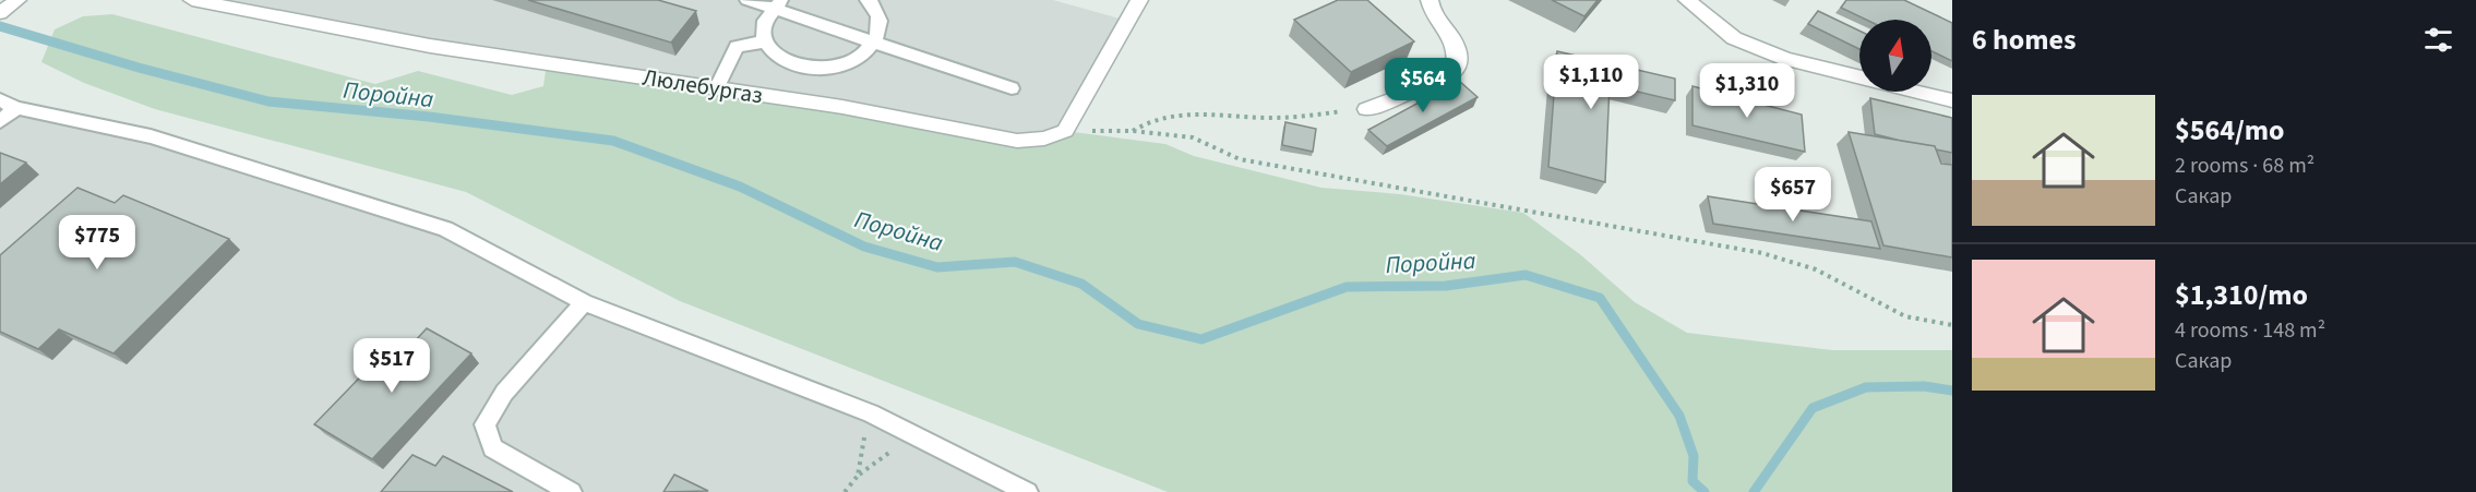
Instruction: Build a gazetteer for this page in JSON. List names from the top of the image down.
{
  "streets": {
    "street": ["Люлебургаз"]
  },
  "water": ["Поройна"],
  "north": "top",
  "page": {
    "heading": "6 homes",
    "price": [
      "$1,110",
      "$564",
      "$1,310",
      "$657",
      "$775",
      "$517"
    ],
    "list": [
      {
        "name": "$564/mo",
        "note": "2 rooms · 68 m² · Сакар"
      },
      {
        "name": "$1,310/mo",
        "note": "4 rooms · 148 m² · Сакар"
      }
    ]
  }
}
